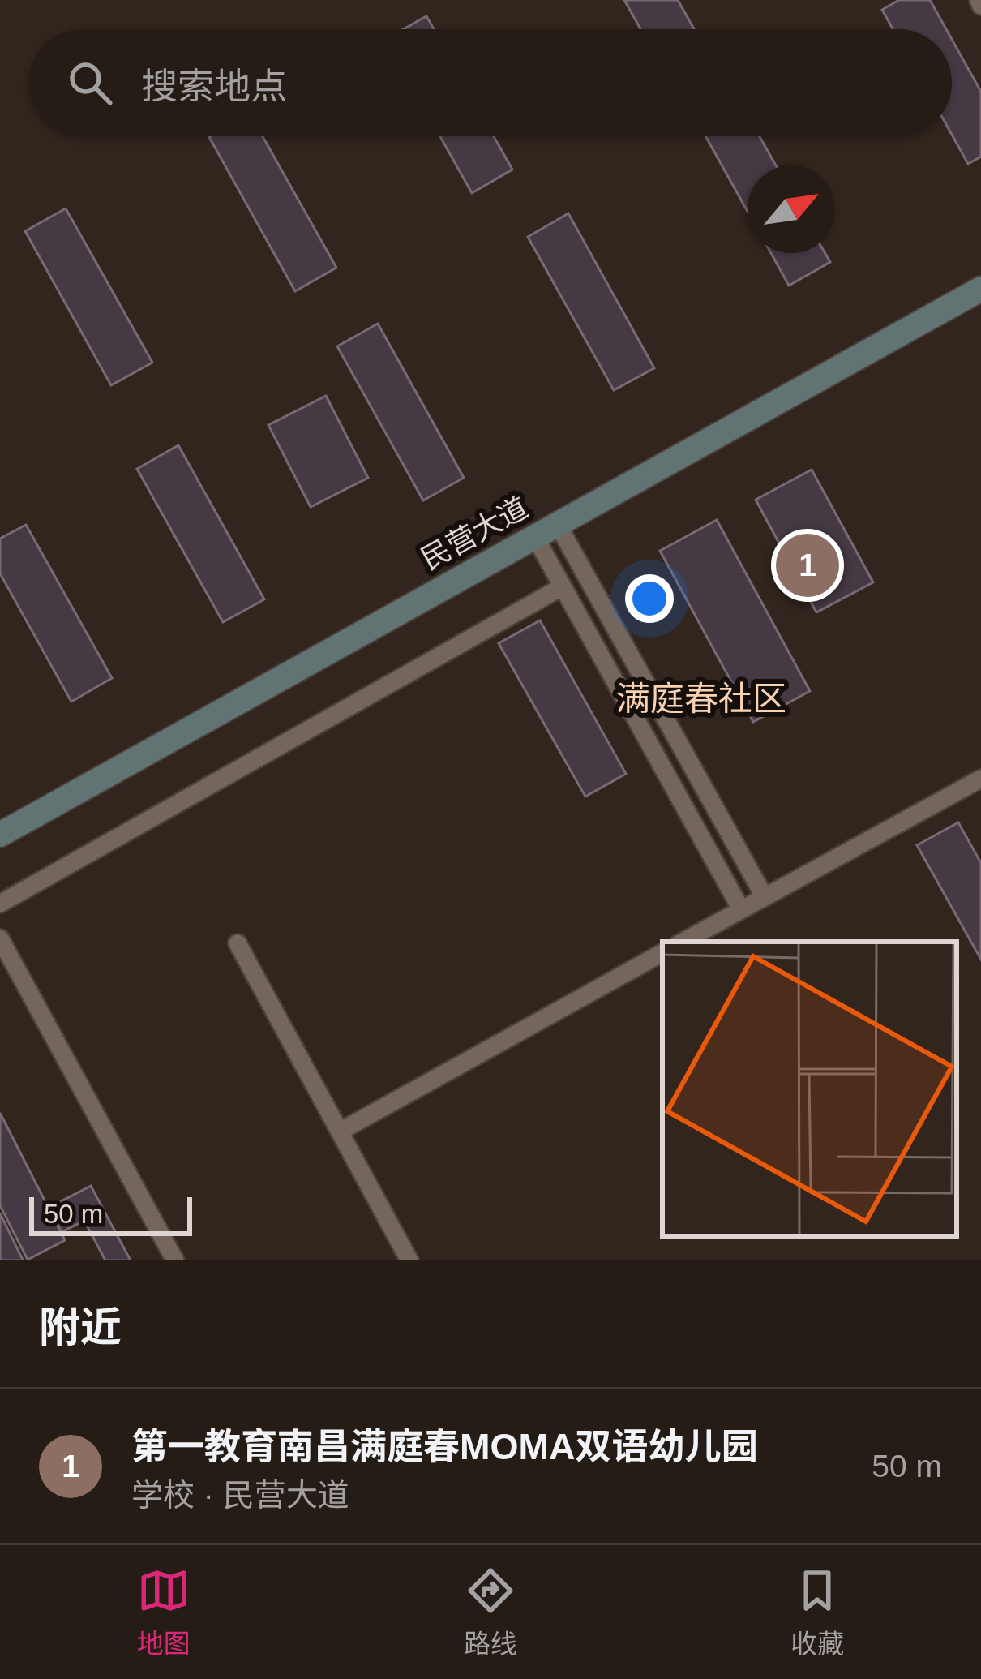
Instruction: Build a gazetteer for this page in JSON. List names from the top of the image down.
{
  "streets": {
    "main road": ["民营大道"]
  },
  "districts": ["满庭春社区"],
  "scale_bar": "50 m",
  "north": "top right",
  "page": {
    "search": "搜索地点",
    "pins": "1",
    "scale": "50 m",
    "heading": "附近",
    "list": [
      {
        "mark": "1",
        "name": "第一教育南昌满庭春MOMA双语幼儿园",
        "note": "学校 · 民营大道",
        "value": "50 m"
      }
    ],
    "nav": ["地图", "路线", "收藏"]
  }
}
